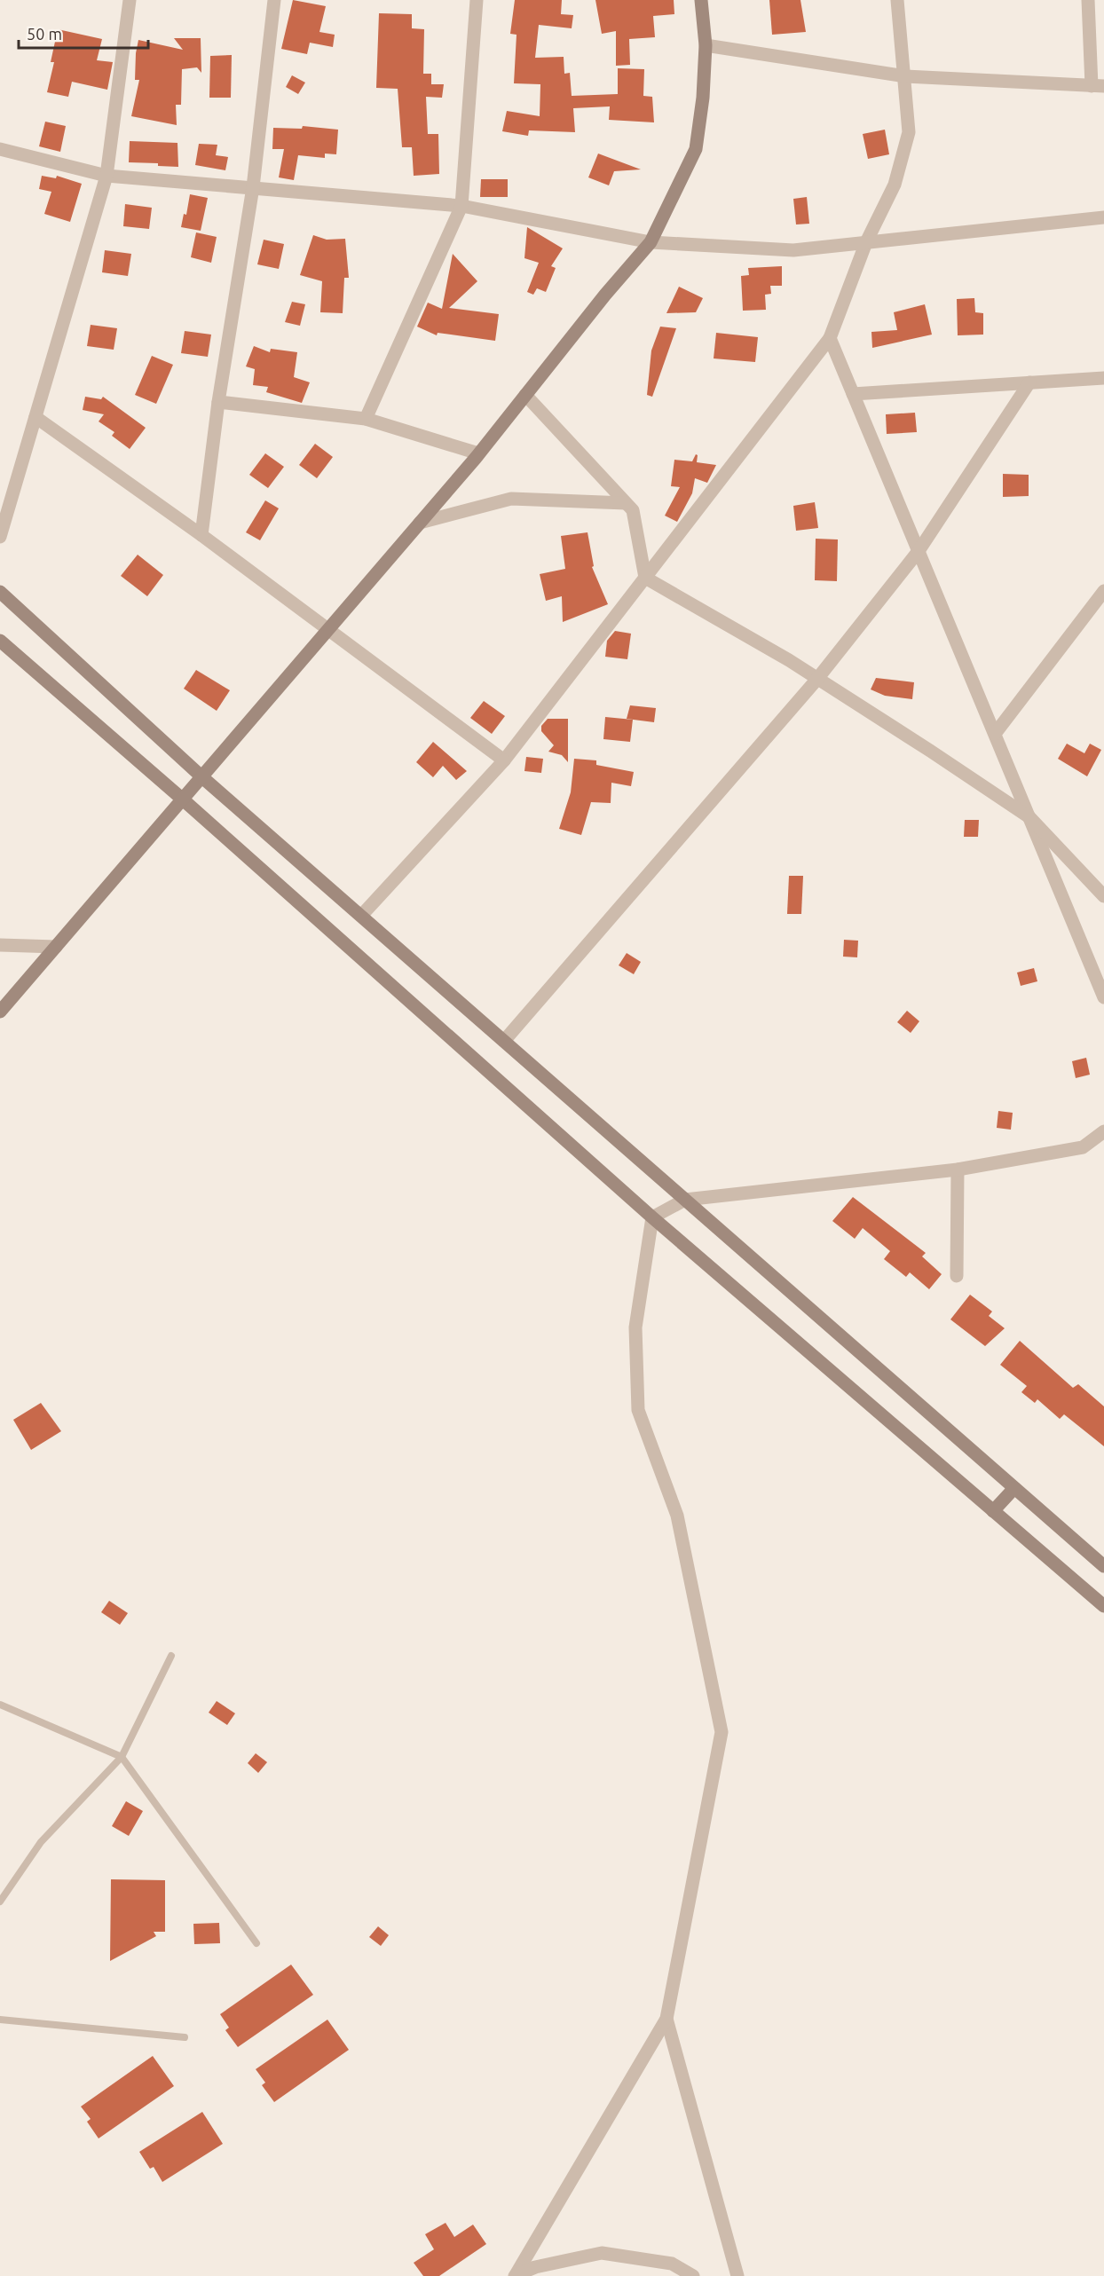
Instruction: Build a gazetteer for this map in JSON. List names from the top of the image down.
{
  "scale_bar": "50 m"
}
